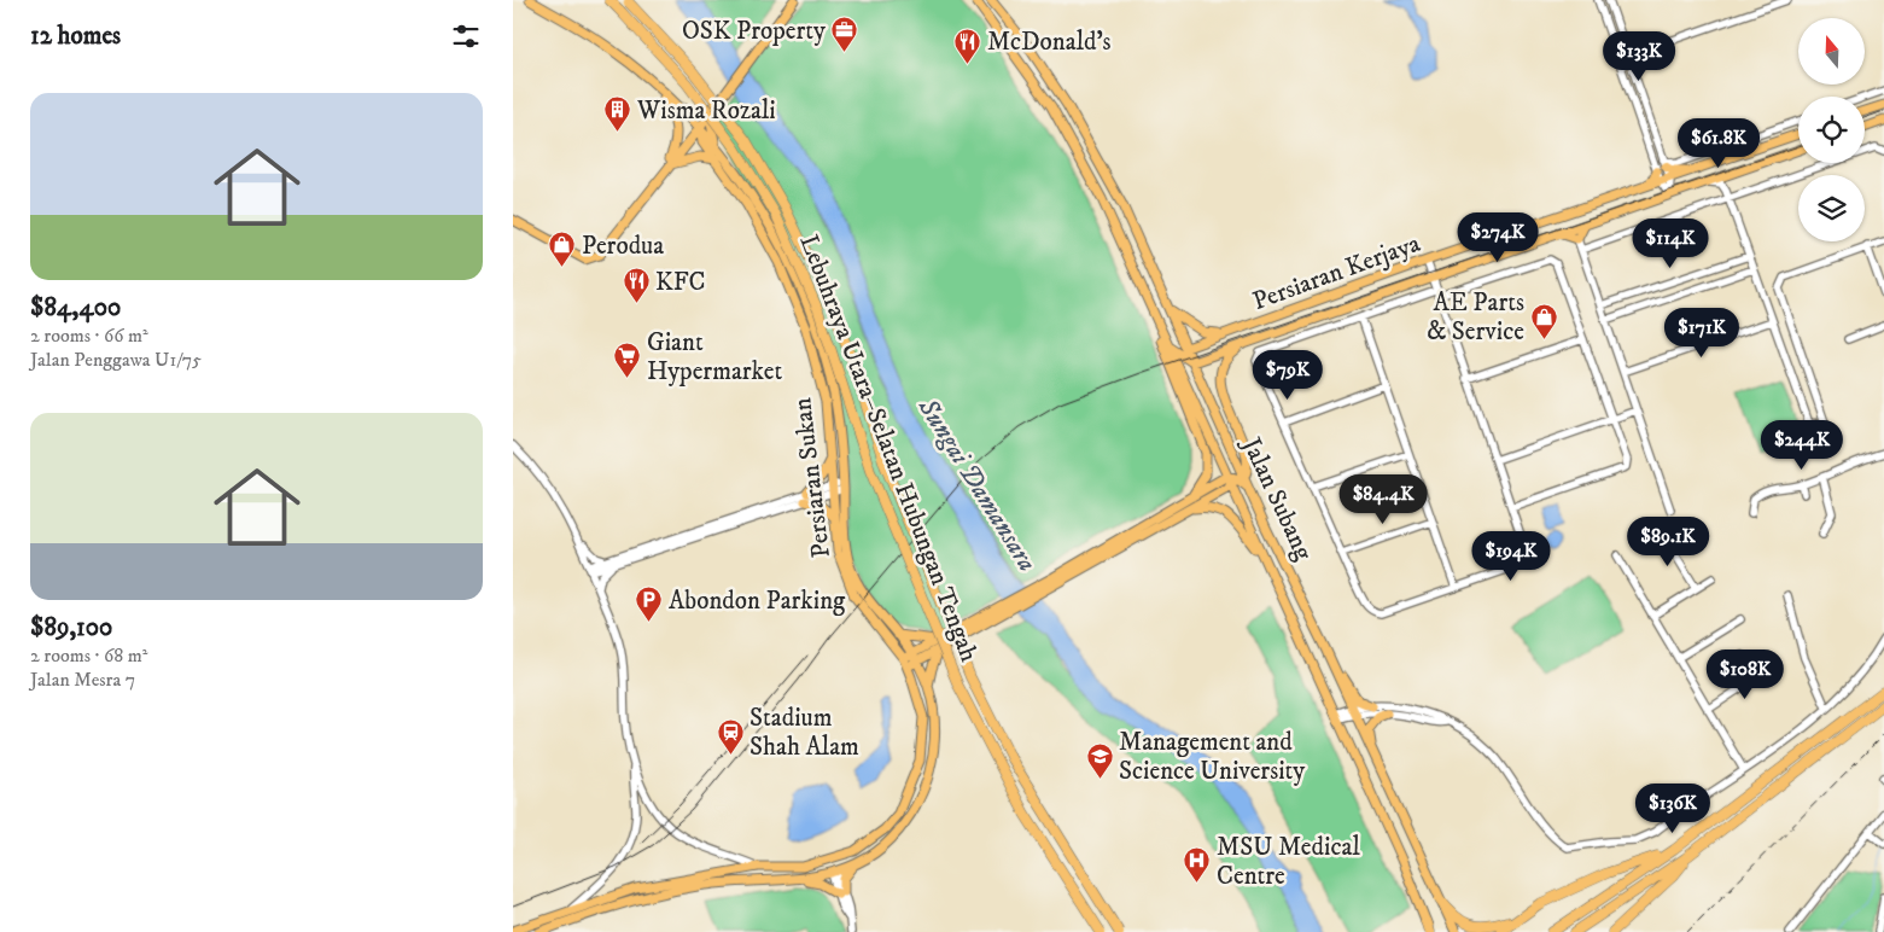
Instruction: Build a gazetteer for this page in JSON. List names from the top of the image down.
{
  "streets": {
    "highway": ["Lebuhraya Utara–Selatan Hubungan Tengah"],
    "main road": ["Persiaran Kerjaya", "Persiaran Sukan", "Jalan Subang"]
  },
  "crossings": [
    ["Persiaran Kerjaya", "Jalan Subang"]
  ],
  "water": ["Sungai Damansara"],
  "places": {
    "office": ["OSK Property"],
    "restaurant": ["McDonald's", "KFC"],
    "building": ["Wisma Rozali"],
    "shop": ["Perodua", "AE Parts & Service"],
    "supermarket": ["Giant Hypermarket"],
    "parking": ["Abondon Parking"],
    "station": ["Stadium Shah Alam"],
    "school or university": ["Management and Science University"],
    "hospital": ["MSU Medical Centre"]
  },
  "north": "top",
  "page": {
    "heading": "12 homes",
    "price": [
      "$133K",
      "$61.8K",
      "$274K",
      "$114K",
      "$171K",
      "$79K",
      "$244K",
      "$84.4K",
      "$89.1K",
      "$194K",
      "$108K",
      "$136K"
    ],
    "list": [
      {
        "name": "$84,400",
        "note": "2 rooms · 66 m² · Jalan Penggawa U1/75"
      },
      {
        "name": "$89,100",
        "note": "2 rooms · 68 m² · Jalan Mesra 7"
      }
    ]
  }
}
